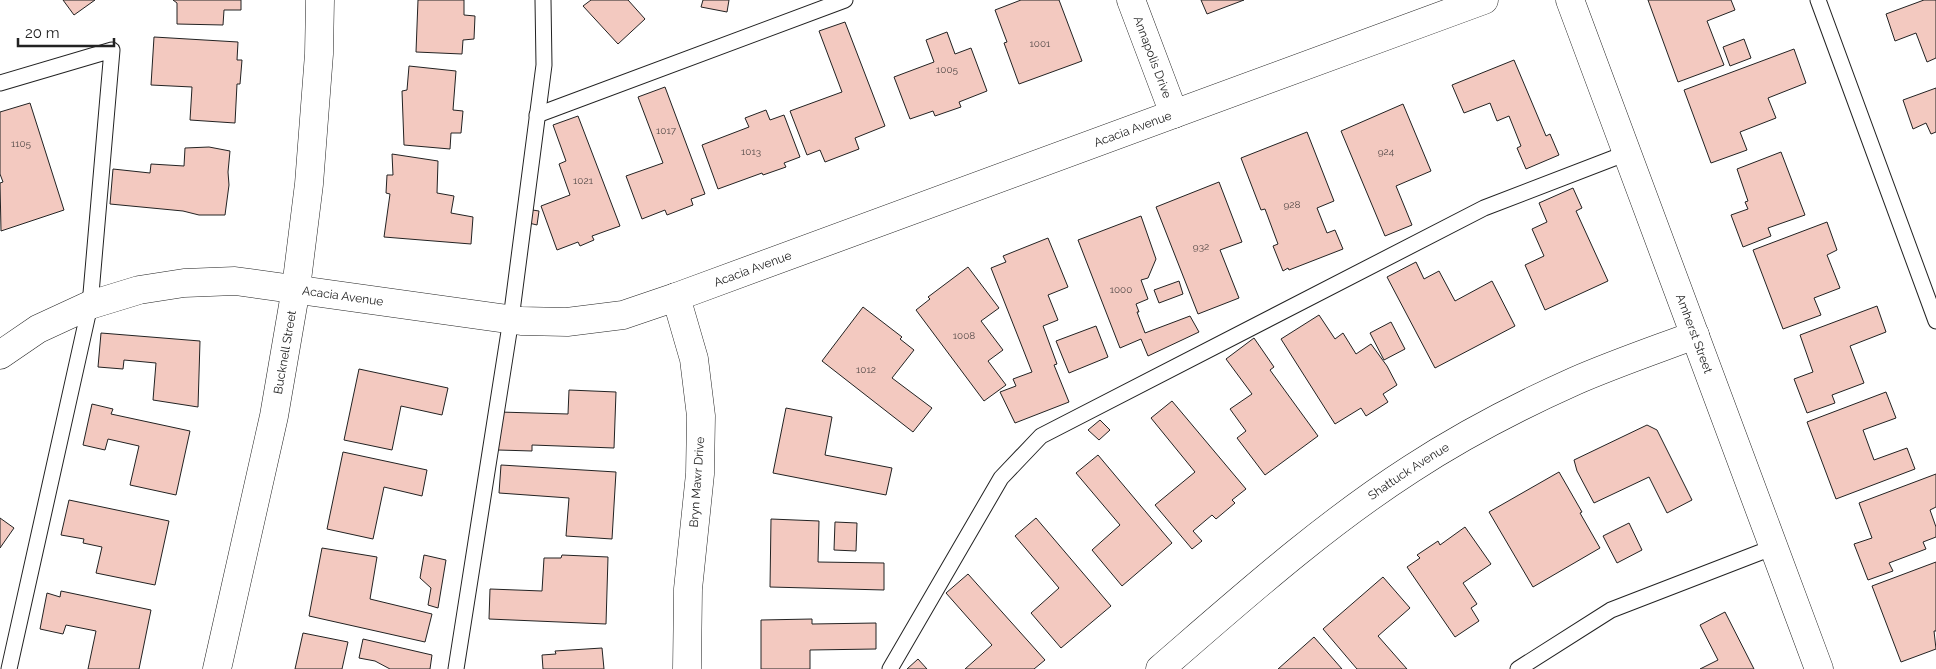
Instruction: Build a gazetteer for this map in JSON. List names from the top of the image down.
{
  "streets": {
    "street": [
      "Annapolis Drive",
      "Acacia Avenue",
      "Amherst Street",
      "Bucknell Street",
      "Shattuck Avenue",
      "Bryn Mawr Drive"
    ]
  },
  "crossings": [
    ["Annapolis Drive", "Acacia Avenue"],
    ["Acacia Avenue", "Bucknell Street"],
    ["Acacia Avenue", "Bryn Mawr Drive"],
    ["Amherst Street", "Shattuck Avenue"]
  ],
  "house_numbers": [
    "1001",
    "1005",
    "1017",
    "1105",
    "1013",
    "924",
    "1021",
    "928",
    "932",
    "1000",
    "1008",
    "1012"
  ],
  "scale_bar": "20 m"
}
